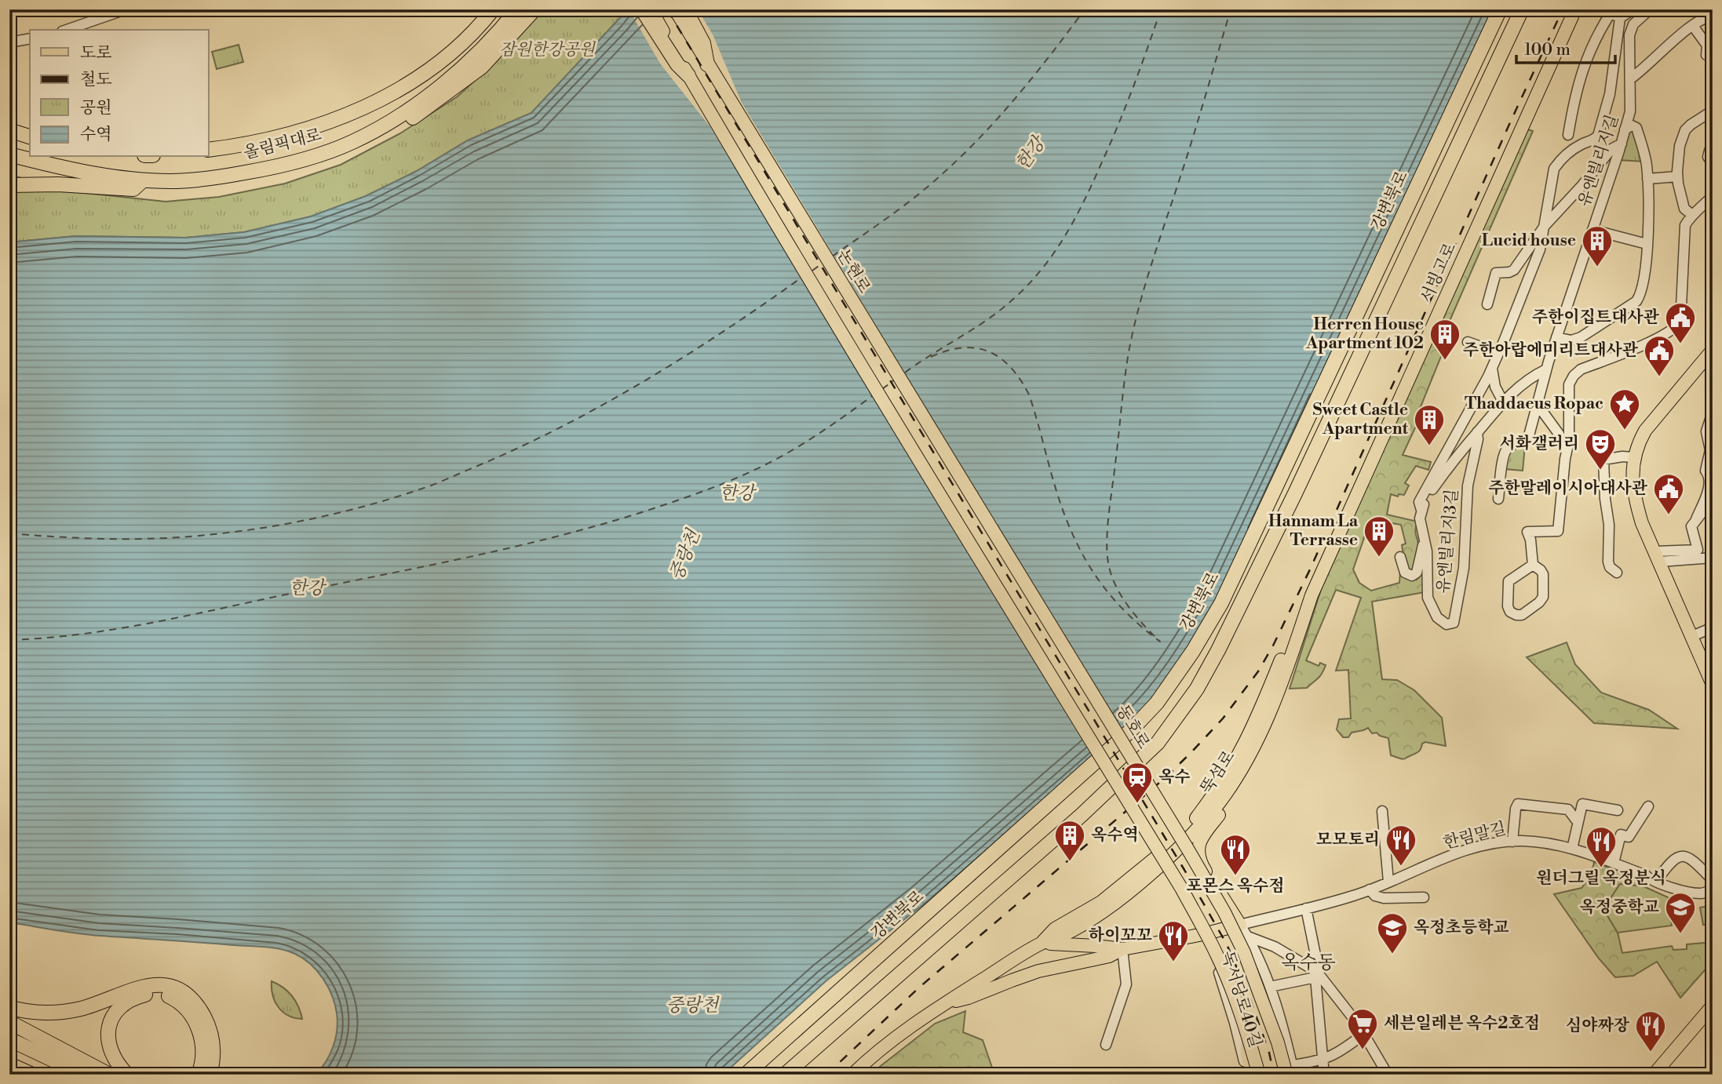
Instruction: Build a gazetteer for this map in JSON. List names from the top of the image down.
{
  "streets": {
    "highway": ["올림픽대로", "강변북로"],
    "main road": [
      "논현로",
      "서빙고로",
      "동호로",
      "뚝섬로"
    ],
    "street": [
      "유엔빌리지길",
      "유엔빌리지3길",
      "한림말길",
      "독서당로40길"
    ]
  },
  "crossings": [
    ["유엔빌리지길", "유엔빌리지3길"],
    ["논현로", "동호로"],
    ["서빙고로", "뚝섬로"]
  ],
  "districts": ["옥수동"],
  "water": ["한강", "중랑천"],
  "parks": ["잠원한강공원"],
  "places": {
    "building": [
      "Lucid house",
      "Herren House Apartment 102",
      "Sweet Castle Apartment",
      "Hannam La Terrasse",
      "옥수역"
    ],
    "public building": ["주한이집트대사관", "주한아랍에미리트대사관", "주한말레이시아대사관"],
    "place": ["Thaddaeus Ropac"],
    "theatre": ["서화갤러리"],
    "station": ["옥수"],
    "restaurant": [
      "모모토리",
      "원더그릴 옥정분식",
      "포몬스 옥수점",
      "하이꼬꼬",
      "심야짜장"
    ],
    "school or university": ["옥정중학교", "옥정초등학교"],
    "supermarket": ["세븐일레븐 옥수2호점"]
  },
  "legend": [
    "도로",
    "철도",
    "공원",
    "수역"
  ],
  "scale_bar": "100 m"
}
